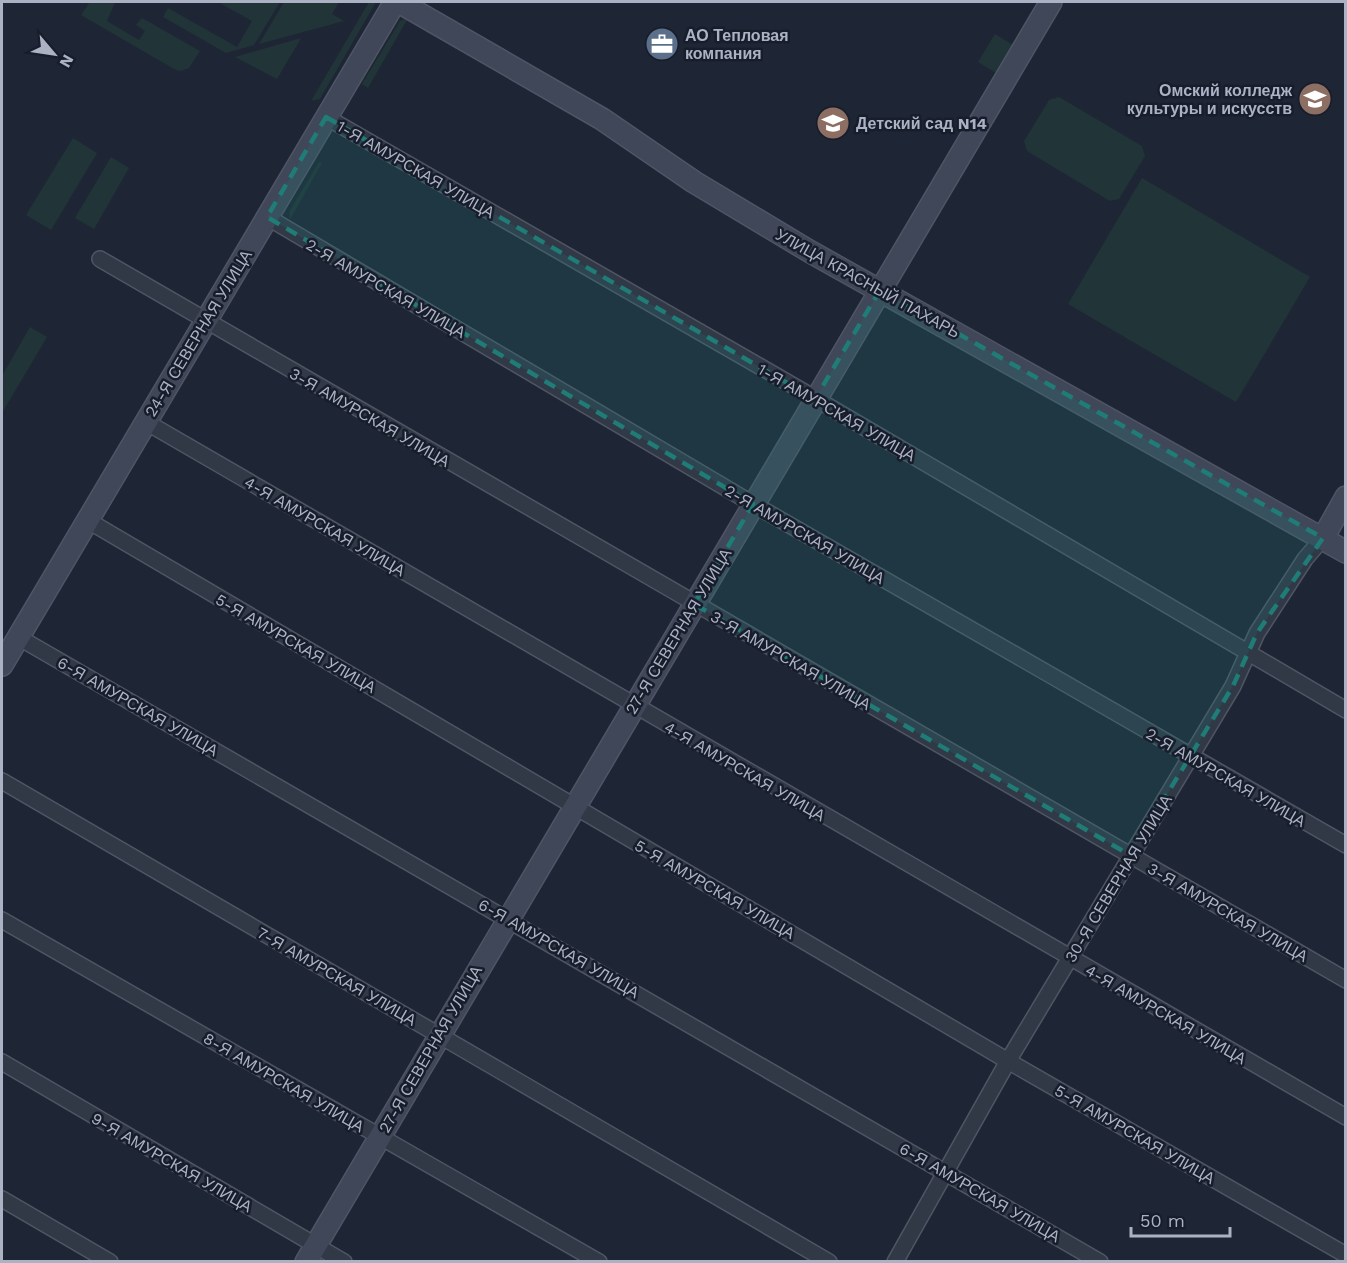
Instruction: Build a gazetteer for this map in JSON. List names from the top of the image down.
{
  "streets": {
    "street": [
      "1-Я АМУРСКАЯ УЛИЦА",
      "УЛИЦА КРАСНЫЙ ПАХАРЬ",
      "2-Я АМУРСКАЯ УЛИЦА",
      "24-Я СЕВЕРНАЯ УЛИЦА",
      "3-Я АМУРСКАЯ УЛИЦА",
      "4-Я АМУРСКАЯ УЛИЦА",
      "27-Я СЕВЕРНАЯ УЛИЦА",
      "5-Я АМУРСКАЯ УЛИЦА",
      "6-Я АМУРСКАЯ УЛИЦА",
      "30-Я СЕВЕРНАЯ УЛИЦА",
      "7-Я АМУРСКАЯ УЛИЦА",
      "8-Я АМУРСКАЯ УЛИЦА",
      "9-Я АМУРСКАЯ УЛИЦА"
    ]
  },
  "crossings": [
    ["1-Я АМУРСКАЯ УЛИЦА", "24-Я СЕВЕРНАЯ УЛИЦА"],
    ["1-Я АМУРСКАЯ УЛИЦА", "27-Я СЕВЕРНАЯ УЛИЦА"],
    ["1-Я АМУРСКАЯ УЛИЦА", "30-Я СЕВЕРНАЯ УЛИЦА"],
    ["УЛИЦА КРАСНЫЙ ПАХАРЬ", "24-Я СЕВЕРНАЯ УЛИЦА"],
    ["УЛИЦА КРАСНЫЙ ПАХАРЬ", "27-Я СЕВЕРНАЯ УЛИЦА"],
    ["УЛИЦА КРАСНЫЙ ПАХАРЬ", "30-Я СЕВЕРНАЯ УЛИЦА"],
    ["2-Я АМУРСКАЯ УЛИЦА", "24-Я СЕВЕРНАЯ УЛИЦА"],
    ["2-Я АМУРСКАЯ УЛИЦА", "27-Я СЕВЕРНАЯ УЛИЦА"],
    ["2-Я АМУРСКАЯ УЛИЦА", "30-Я СЕВЕРНАЯ УЛИЦА"],
    ["24-Я СЕВЕРНАЯ УЛИЦА", "3-Я АМУРСКАЯ УЛИЦА"],
    ["24-Я СЕВЕРНАЯ УЛИЦА", "4-Я АМУРСКАЯ УЛИЦА"],
    ["24-Я СЕВЕРНАЯ УЛИЦА", "5-Я АМУРСКАЯ УЛИЦА"],
    ["24-Я СЕВЕРНАЯ УЛИЦА", "6-Я АМУРСКАЯ УЛИЦА"],
    ["3-Я АМУРСКАЯ УЛИЦА", "27-Я СЕВЕРНАЯ УЛИЦА"],
    ["3-Я АМУРСКАЯ УЛИЦА", "30-Я СЕВЕРНАЯ УЛИЦА"],
    ["4-Я АМУРСКАЯ УЛИЦА", "27-Я СЕВЕРНАЯ УЛИЦА"],
    ["4-Я АМУРСКАЯ УЛИЦА", "30-Я СЕВЕРНАЯ УЛИЦА"],
    ["27-Я СЕВЕРНАЯ УЛИЦА", "5-Я АМУРСКАЯ УЛИЦА"],
    ["27-Я СЕВЕРНАЯ УЛИЦА", "6-Я АМУРСКАЯ УЛИЦА"],
    ["27-Я СЕВЕРНАЯ УЛИЦА", "7-Я АМУРСКАЯ УЛИЦА"],
    ["27-Я СЕВЕРНАЯ УЛИЦА", "8-Я АМУРСКАЯ УЛИЦА"],
    ["27-Я СЕВЕРНАЯ УЛИЦА", "9-Я АМУРСКАЯ УЛИЦА"],
    ["5-Я АМУРСКАЯ УЛИЦА", "30-Я СЕВЕРНАЯ УЛИЦА"],
    ["6-Я АМУРСКАЯ УЛИЦА", "30-Я СЕВЕРНАЯ УЛИЦА"]
  ],
  "places": {
    "office": ["АО Тепловая компания"],
    "school or university": ["Омский колледж культуры и искусств", "Детский сад N14"]
  },
  "scale_bar": "50 m",
  "north": "bottom right"
}
